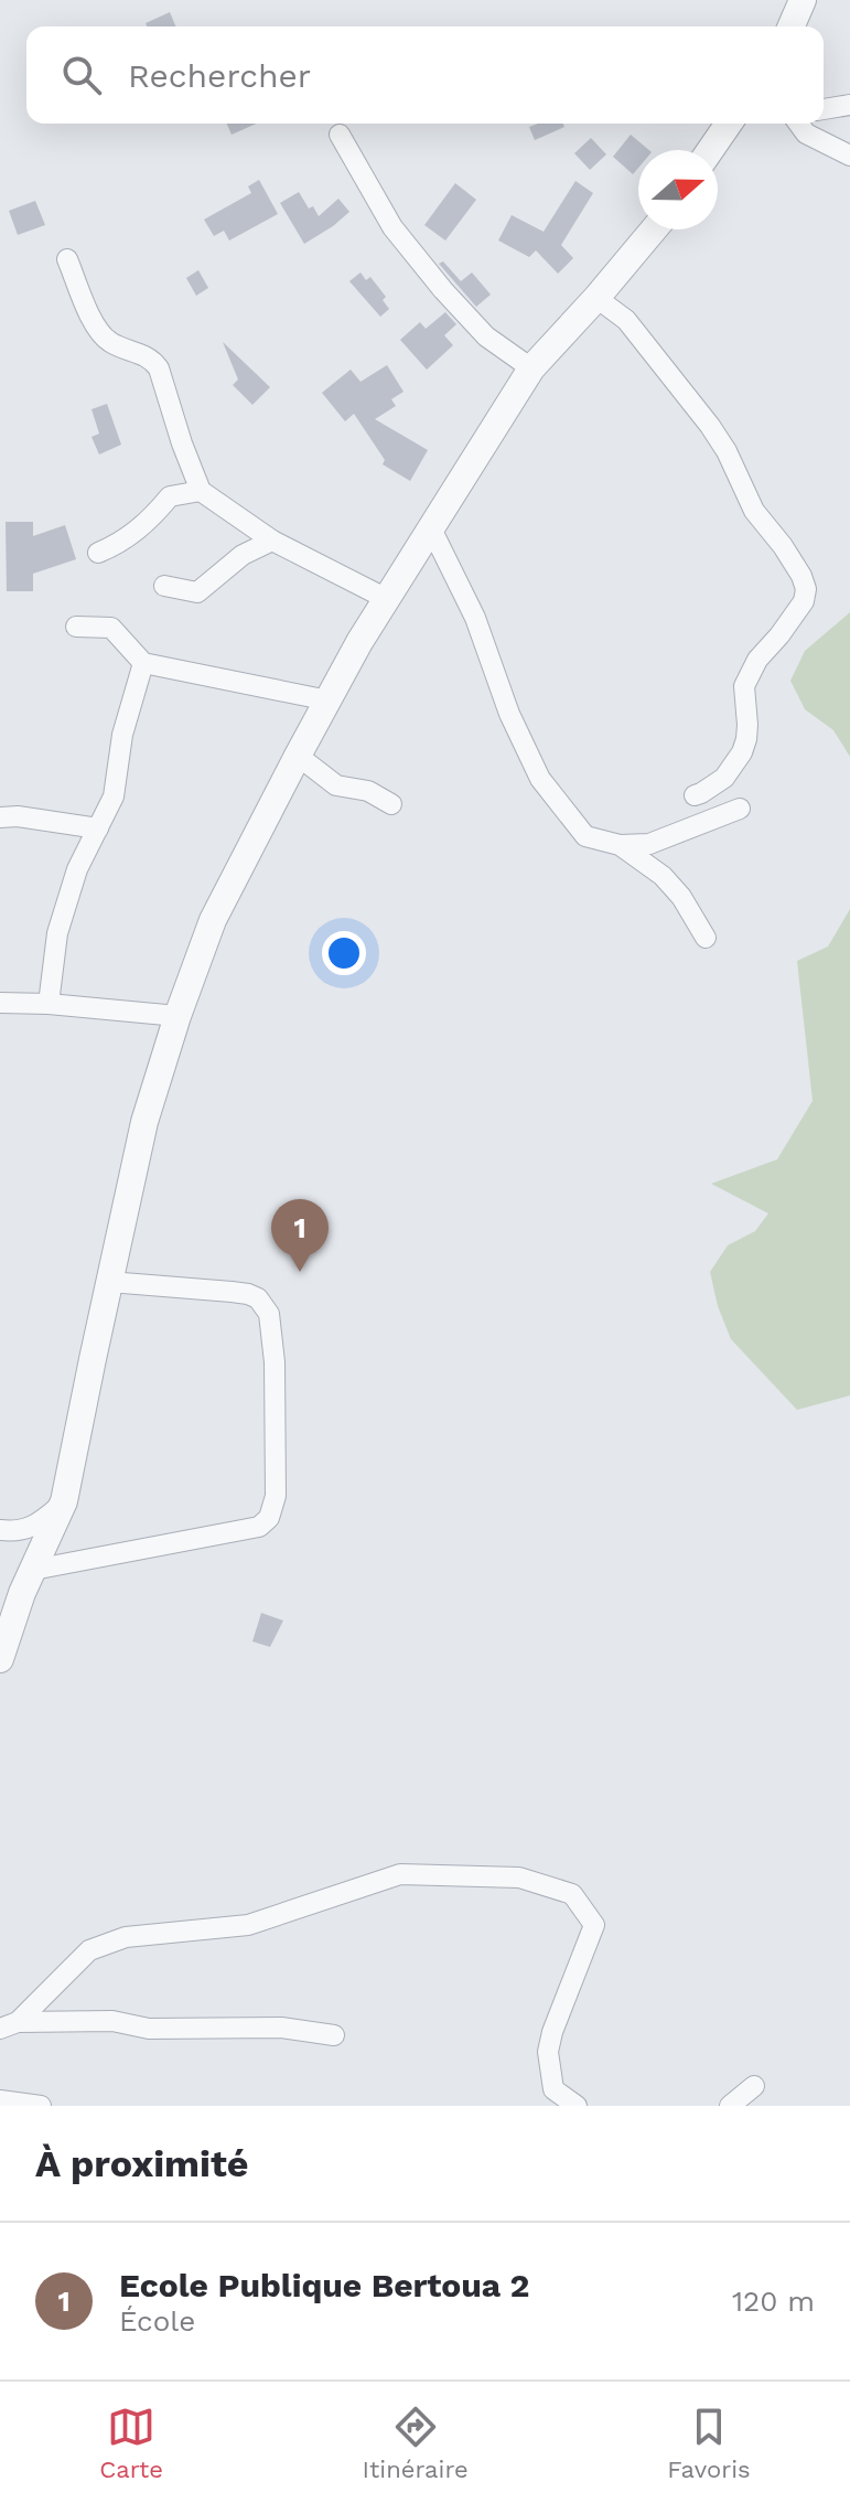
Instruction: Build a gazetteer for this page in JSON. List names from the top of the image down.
{
  "north": "right",
  "page": {
    "search": "Rechercher",
    "pins": "1",
    "heading": "À proximité",
    "list": [
      {
        "mark": "1",
        "name": "Ecole Publique Bertoua 2",
        "note": "École",
        "value": "120 m"
      }
    ],
    "nav": ["Carte", "Itinéraire", "Favoris"]
  }
}
